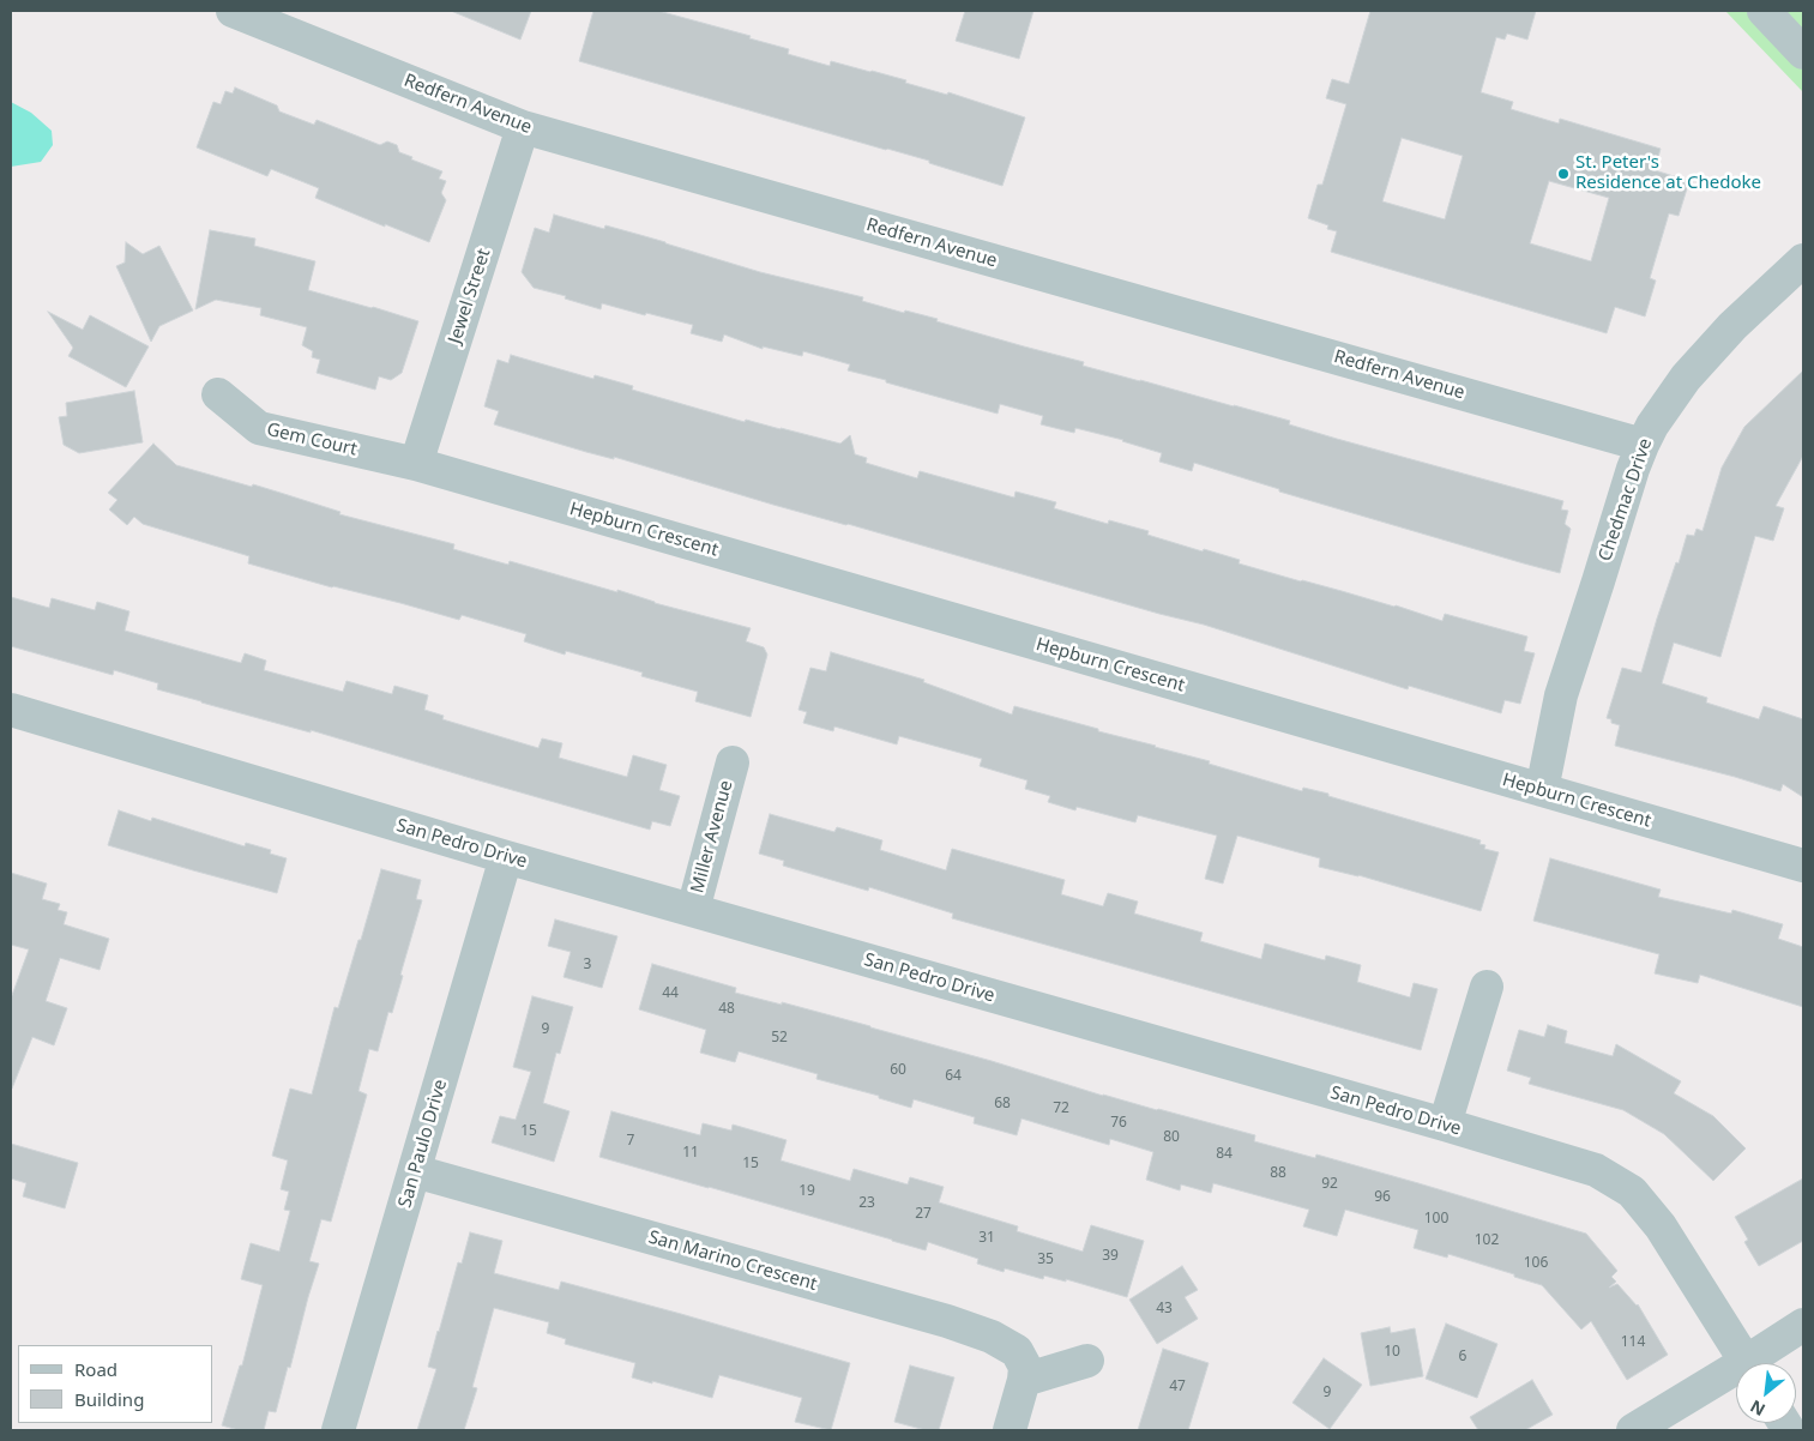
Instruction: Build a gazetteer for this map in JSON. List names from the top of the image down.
{
  "streets": {
    "street": [
      "Redfern Avenue",
      "Jewel Street",
      "Gem Court",
      "Chedmac Drive",
      "Hepburn Crescent",
      "Miller Avenue",
      "San Pedro Drive",
      "San Paulo Drive",
      "San Marino Crescent"
    ]
  },
  "crossings": [
    ["Redfern Avenue", "Jewel Street"],
    ["Redfern Avenue", "Chedmac Drive"],
    ["Jewel Street", "Gem Court"],
    ["Jewel Street", "Hepburn Crescent"],
    ["Gem Court", "Hepburn Crescent"],
    ["Chedmac Drive", "Hepburn Crescent"],
    ["Miller Avenue", "San Pedro Drive"],
    ["San Pedro Drive", "San Paulo Drive"],
    ["San Paulo Drive", "San Marino Crescent"]
  ],
  "places": ["St. Peter's Residence at Chedoke"],
  "house_numbers": [
    "3",
    "44",
    "48",
    "9",
    "52",
    "60",
    "64",
    "68",
    "72",
    "76",
    "15",
    "80",
    "7",
    "11",
    "84",
    "15",
    "88",
    "92",
    "19",
    "96",
    "23",
    "27",
    "100",
    "31",
    "102",
    "39",
    "35",
    "106",
    "43",
    "114",
    "10",
    "6",
    "47",
    "9"
  ],
  "legend": ["Road", "Building"],
  "north": "bottom left"
}
